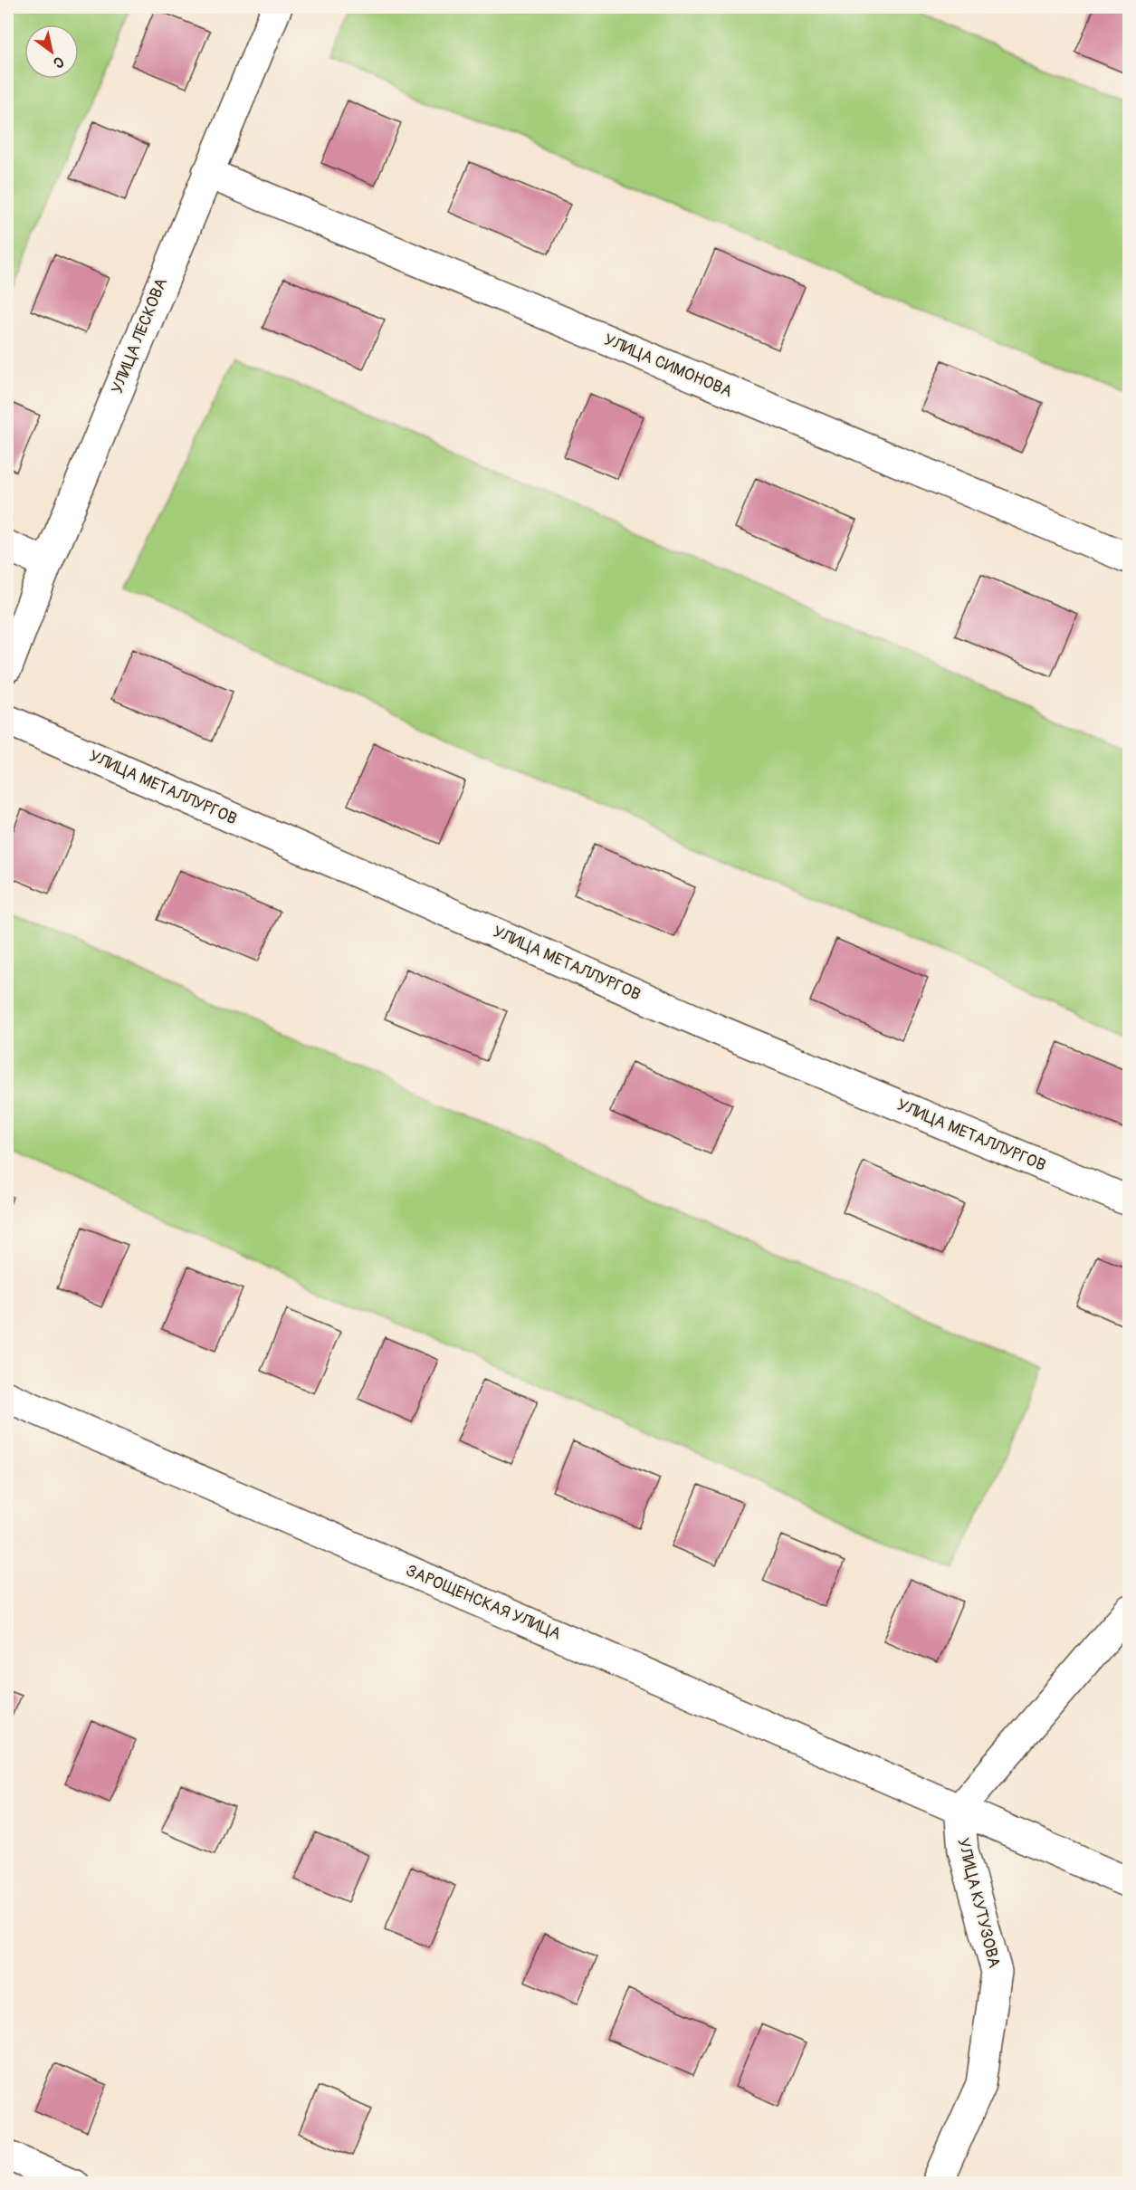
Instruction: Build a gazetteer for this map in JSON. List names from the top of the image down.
{
  "streets": {
    "street": [
      "УЛИЦА ЛЕСКОВА",
      "УЛИЦА СИМОНОВА",
      "УЛИЦА МЕТАЛЛУРГОВ",
      "ЗАРОЩЕНСКАЯ УЛИЦА",
      "УЛИЦА КУТУЗОВА"
    ]
  },
  "crossings": [
    ["УЛИЦА ЛЕСКОВА", "УЛИЦА СИМОНОВА"],
    ["ЗАРОЩЕНСКАЯ УЛИЦА", "УЛИЦА КУТУЗОВА"]
  ],
  "north": "bottom right"
}
